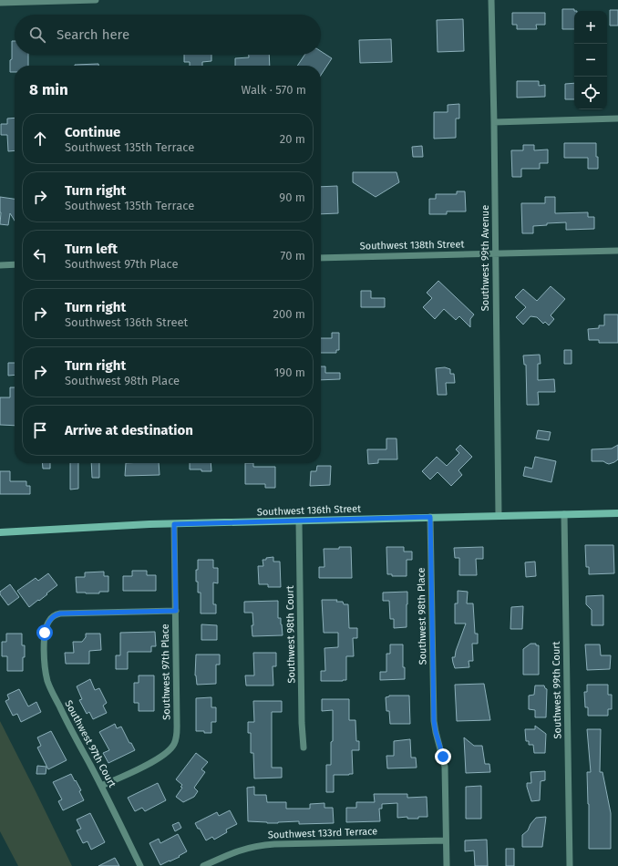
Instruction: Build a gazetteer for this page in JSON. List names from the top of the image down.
{
  "streets": {
    "street": [
      "Southwest 138th Street",
      "Southwest 99th Avenue",
      "Southwest 136th Street",
      "Southwest 98th Place",
      "Southwest 98th Court",
      "Southwest 97th Place",
      "Southwest 99th Court",
      "Southwest 97th Court",
      "Southwest 133rd Terrace"
    ]
  },
  "crossings": [
    ["Southwest 138th Street", "Southwest 99th Avenue"],
    ["Southwest 99th Avenue", "Southwest 136th Street"],
    ["Southwest 136th Street", "Southwest 98th Place"],
    ["Southwest 136th Street", "Southwest 98th Court"],
    ["Southwest 136th Street", "Southwest 97th Place"],
    ["Southwest 136th Street", "Southwest 99th Court"],
    ["Southwest 98th Place", "Southwest 133rd Terrace"],
    ["Southwest 97th Place", "Southwest 97th Court"]
  ],
  "page": {
    "map_buttons": ["+", "−"],
    "search": "Search here",
    "heading": ["8 min", "Walk · 570 m"],
    "list": [
      ["Continue", "Southwest 135th Terrace", "20 m"],
      ["Turn right", "Southwest 135th Terrace", "90 m"],
      ["Turn left", "Southwest 97th Place", "70 m"],
      ["Turn right", "Southwest 136th Street", "200 m"],
      ["Turn right", "Southwest 98th Place", "190 m"],
      "Arrive at destination"
    ]
  }
}
